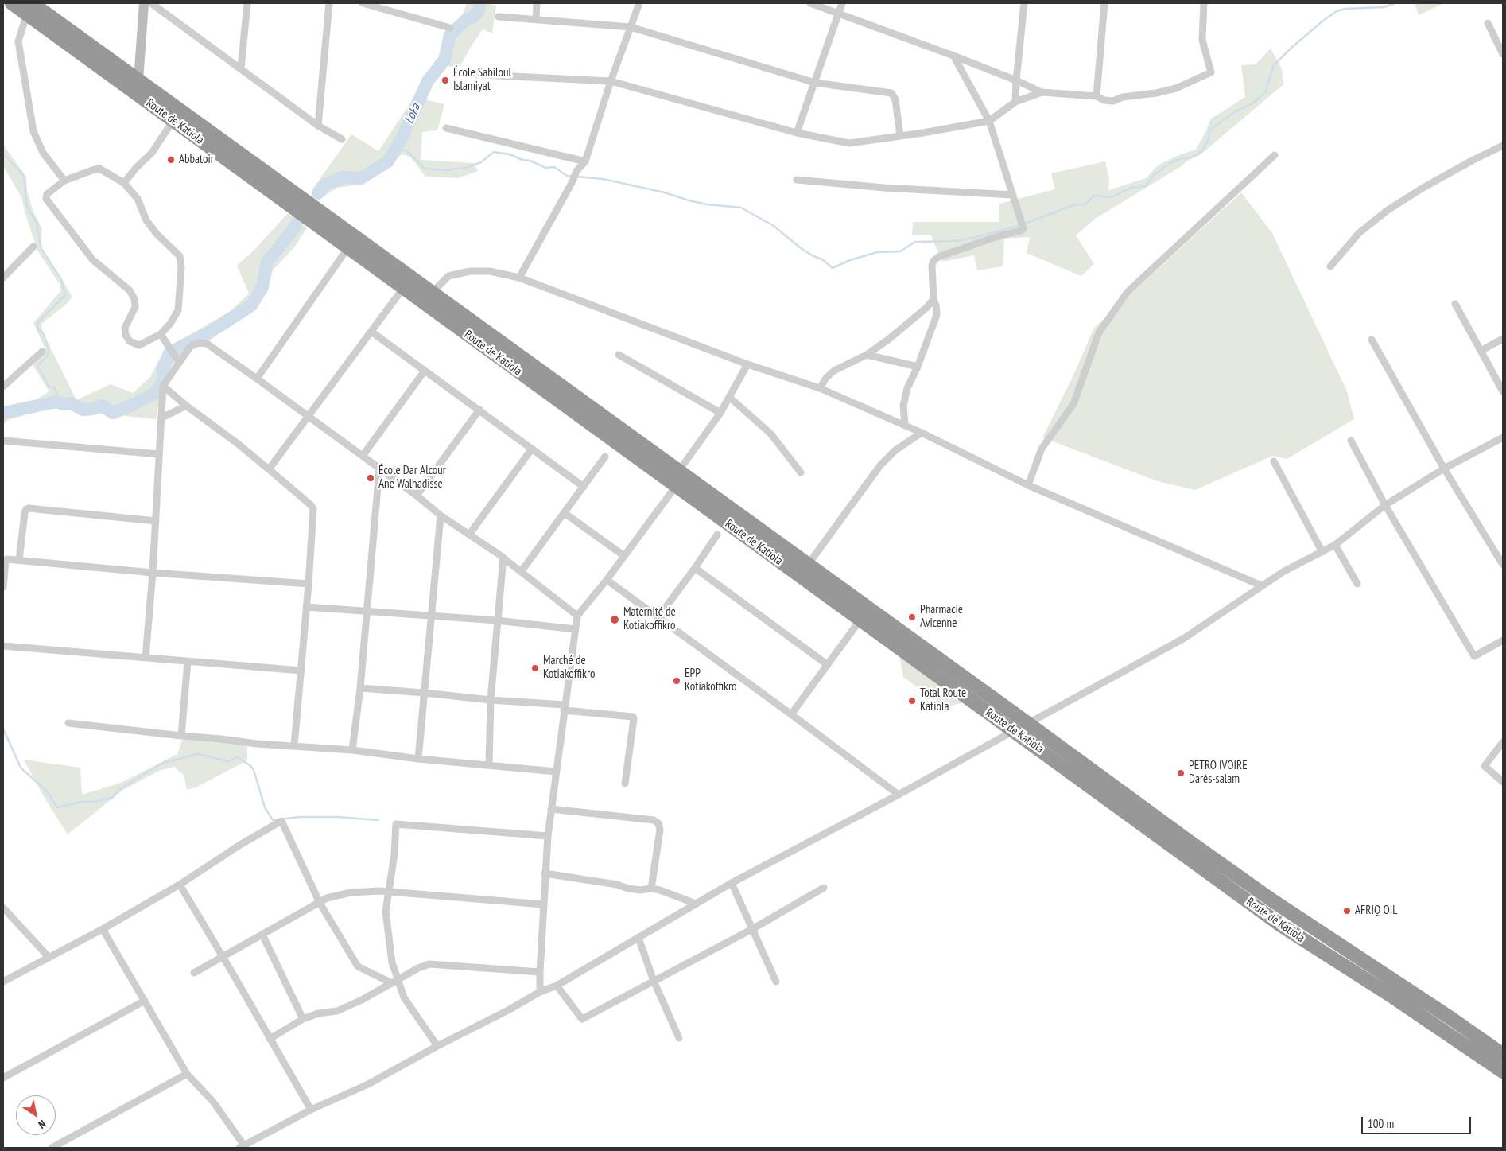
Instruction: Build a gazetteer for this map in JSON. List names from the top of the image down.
{
  "streets": {
    "highway": ["Route de Katiola"]
  },
  "water": ["Loka"],
  "places": [
    "École Sabiloul Islamiyat",
    "Abbatoir",
    "École Dar Alcour Ane Walhadisse",
    "Pharmacie Avicenne",
    "Maternité de Kotiakoffikro",
    "Marché de Kotiakoffikro",
    "EPP Kotiakoffikro",
    "Total Route Katiola",
    "PETRO IVOIRE Darès-salam",
    "AFRIQ OIL"
  ],
  "scale_bar": "100 m",
  "north": "bottom right"
}
